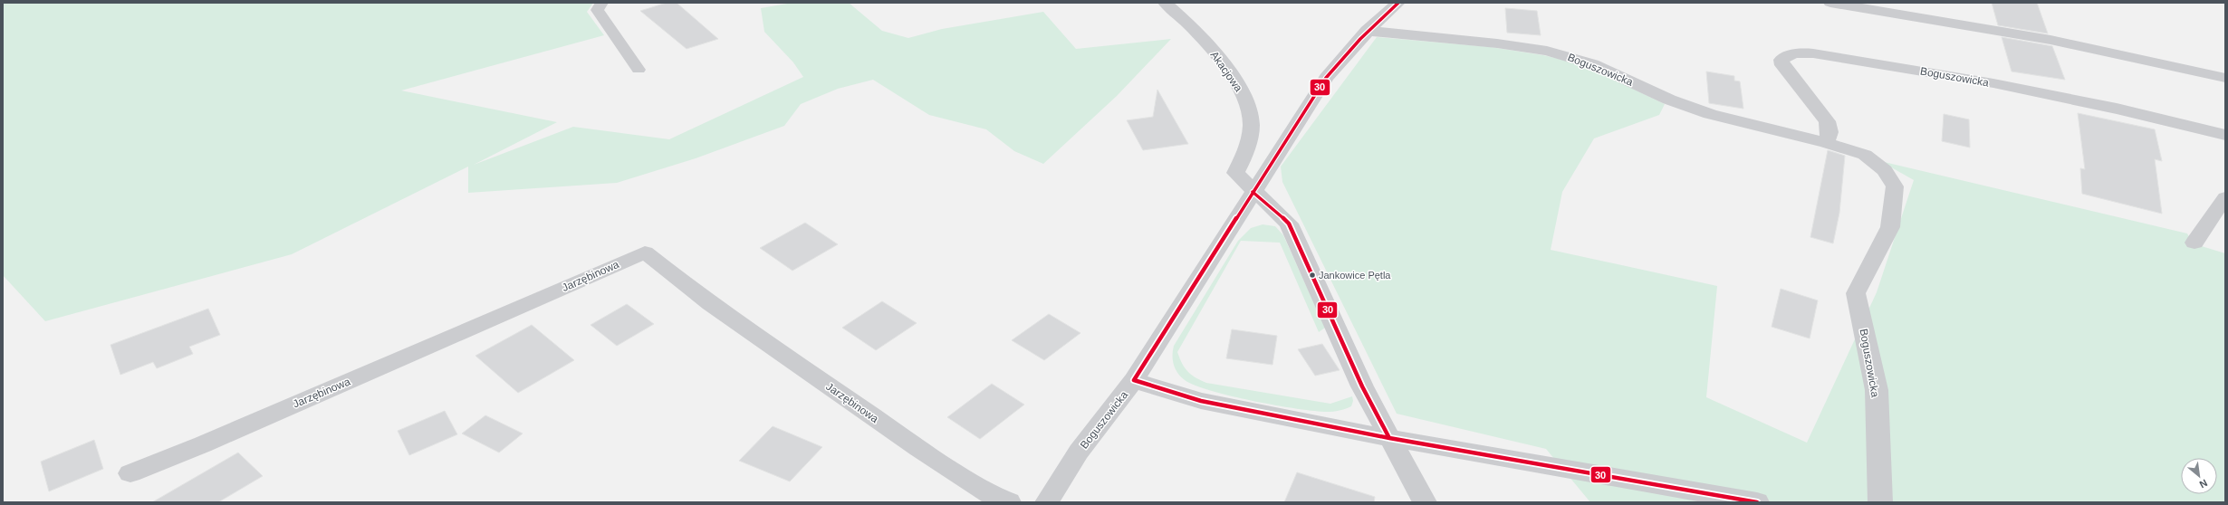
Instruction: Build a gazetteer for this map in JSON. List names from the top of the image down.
{
  "streets": {
    "street": ["Boguszowicka", "Akacjowa", "Jarzębinowa"]
  },
  "crossings": [
    ["Boguszowicka", "Akacjowa"]
  ],
  "places": ["Jankowice Pętla"],
  "lines": ["transit line 30"],
  "north": "bottom right"
}
